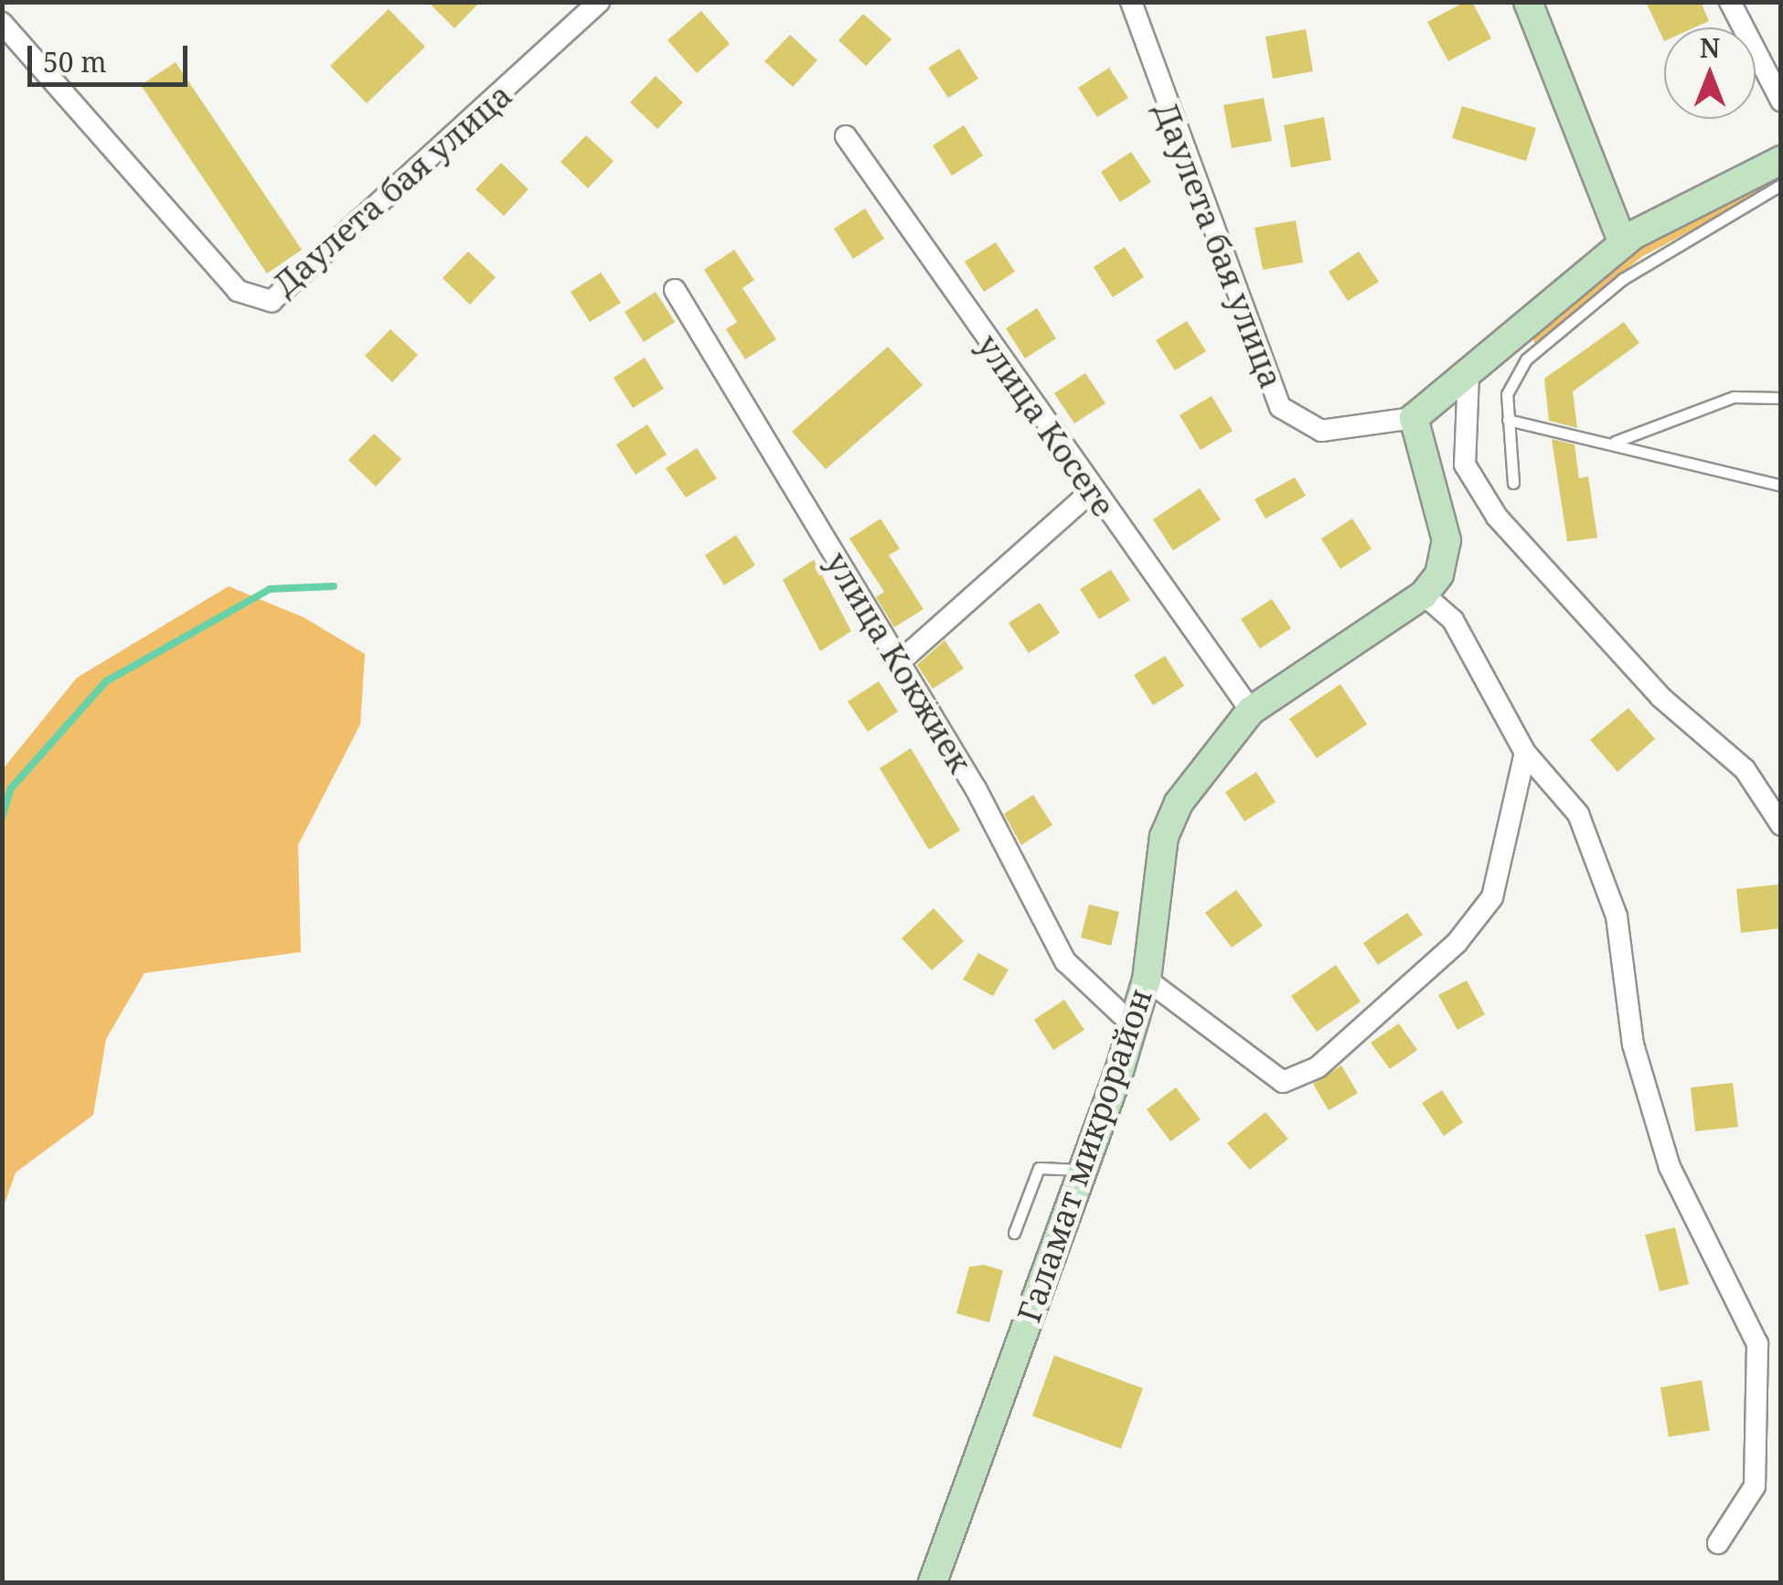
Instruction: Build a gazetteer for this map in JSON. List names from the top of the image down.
{
  "streets": {
    "street": [
      "Даулета бая улица",
      "улица Косеге",
      "улица Кокжиек",
      "Галамат микрорайон"
    ]
  },
  "crossings": [
    ["улица Косеге", "Галамат микрорайон"],
    ["улица Кокжиек", "Галамат микрорайон"]
  ],
  "scale_bar": "50 m",
  "north": "top"
}
